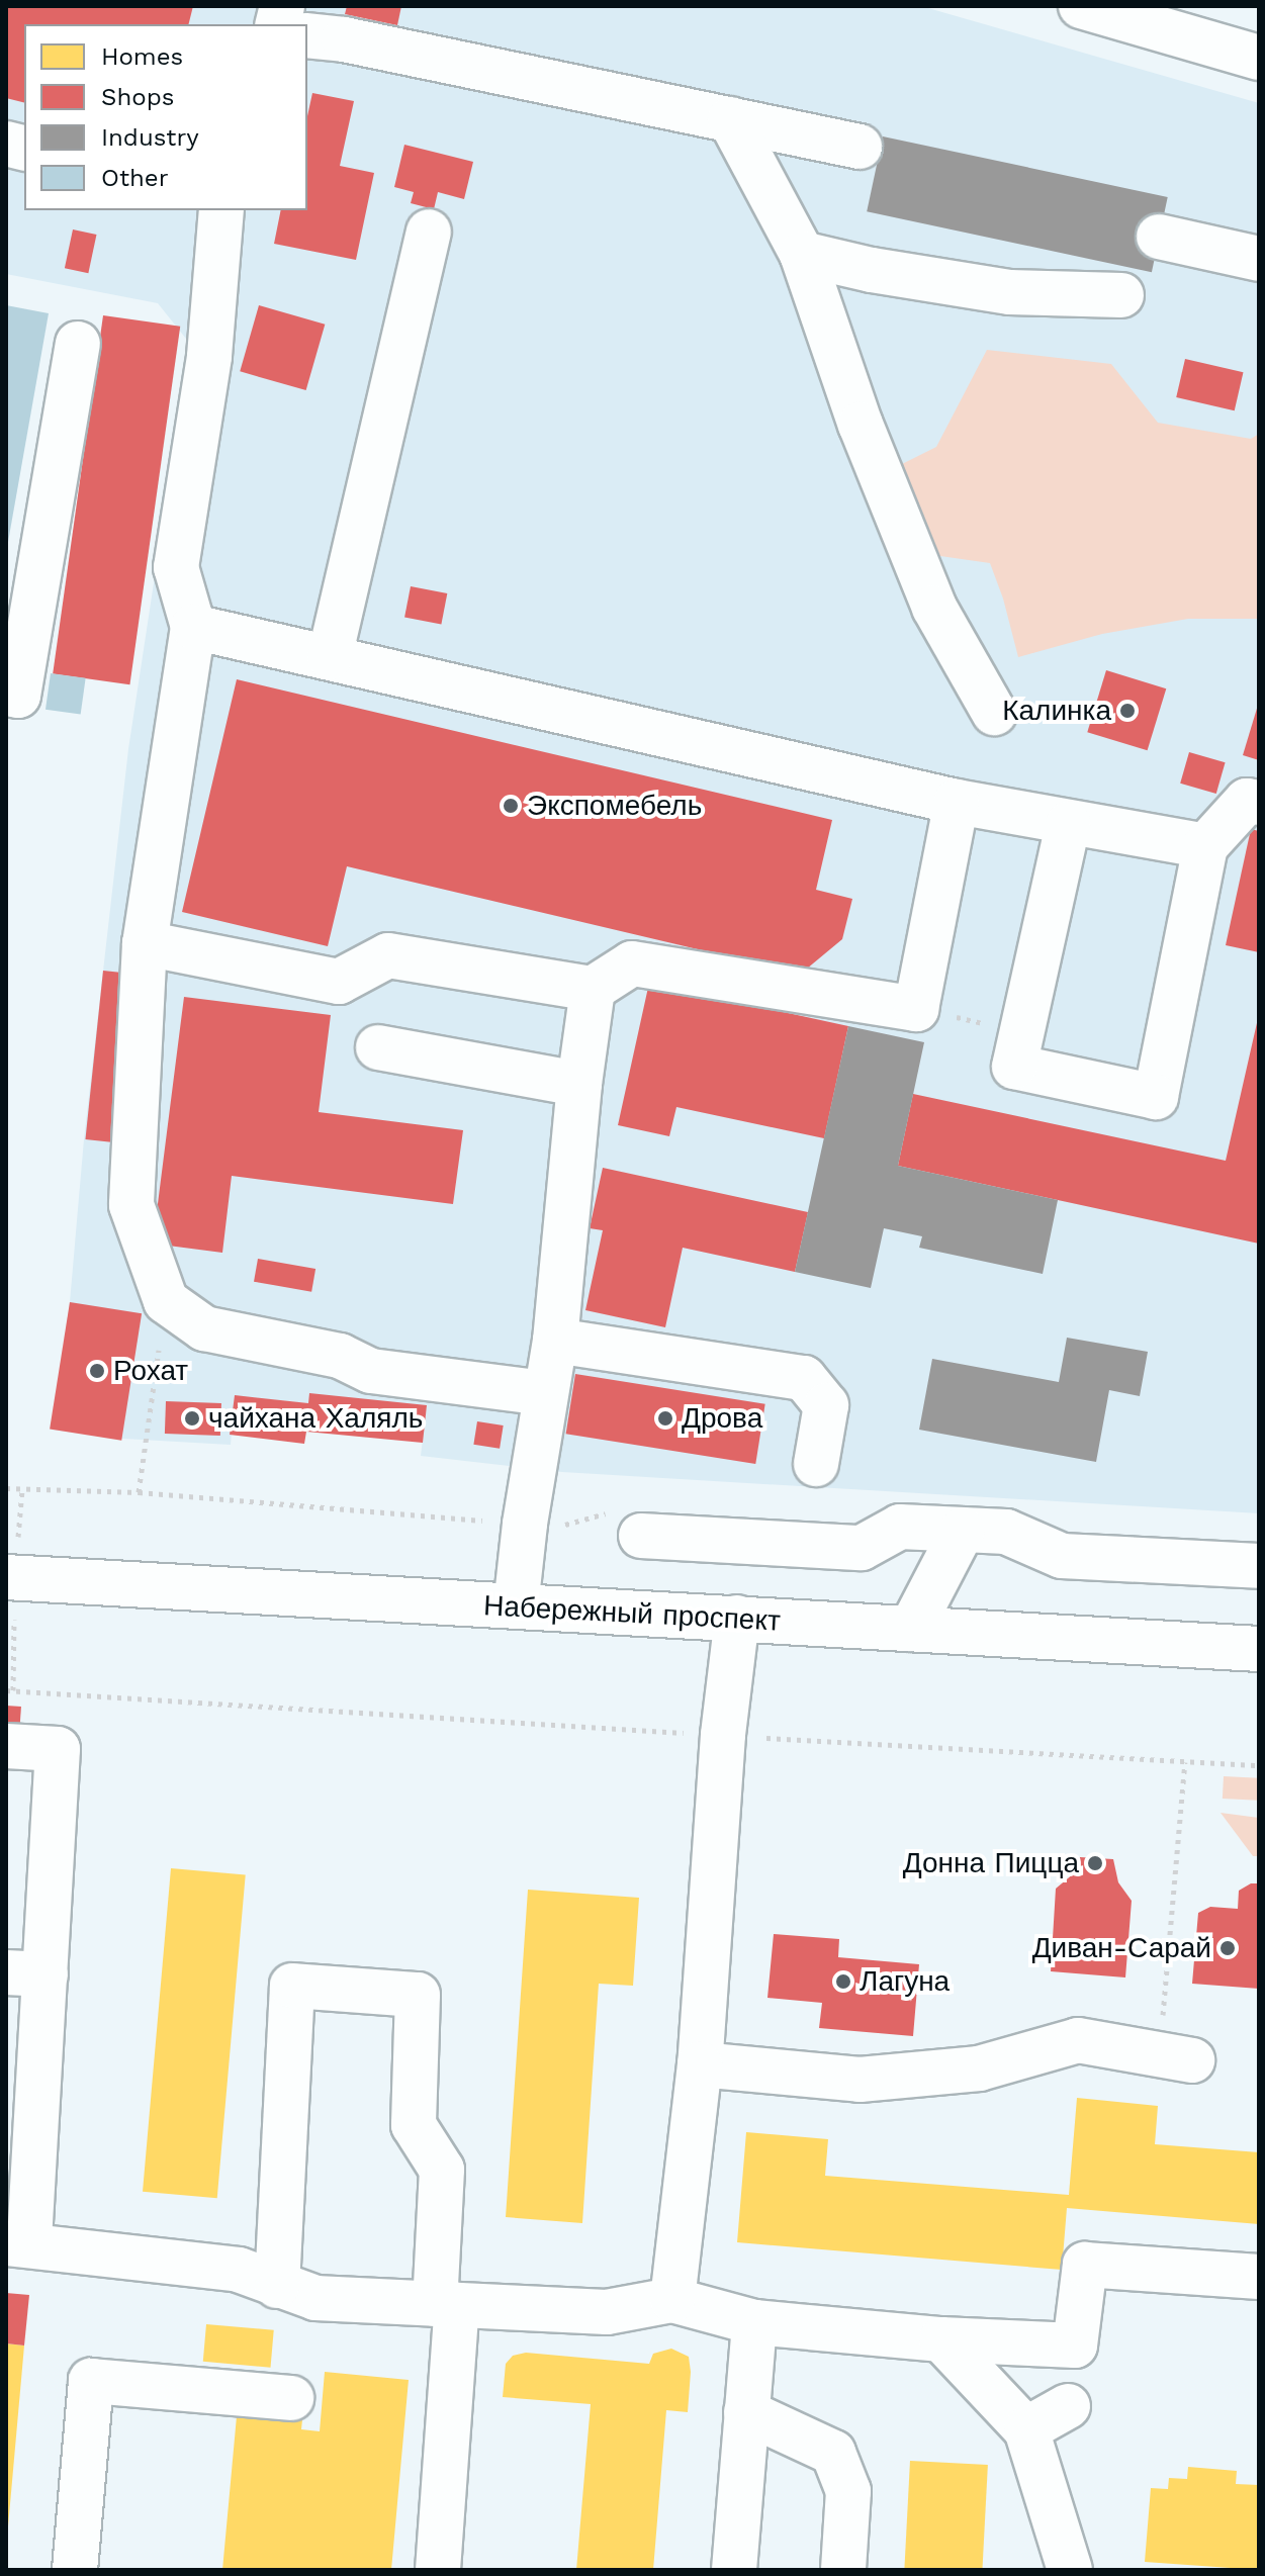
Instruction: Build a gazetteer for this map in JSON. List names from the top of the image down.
{
  "streets": {
    "main road": ["Набережный проспект"]
  },
  "places": [
    "Калинка",
    "Экспомебель",
    "Рохат",
    "чайхана Халяль",
    "Дрова",
    "Донна Пицца",
    "Диван-Сарай",
    "Лагуна"
  ],
  "legend": [
    "Homes",
    "Shops",
    "Industry",
    "Other"
  ]
}
